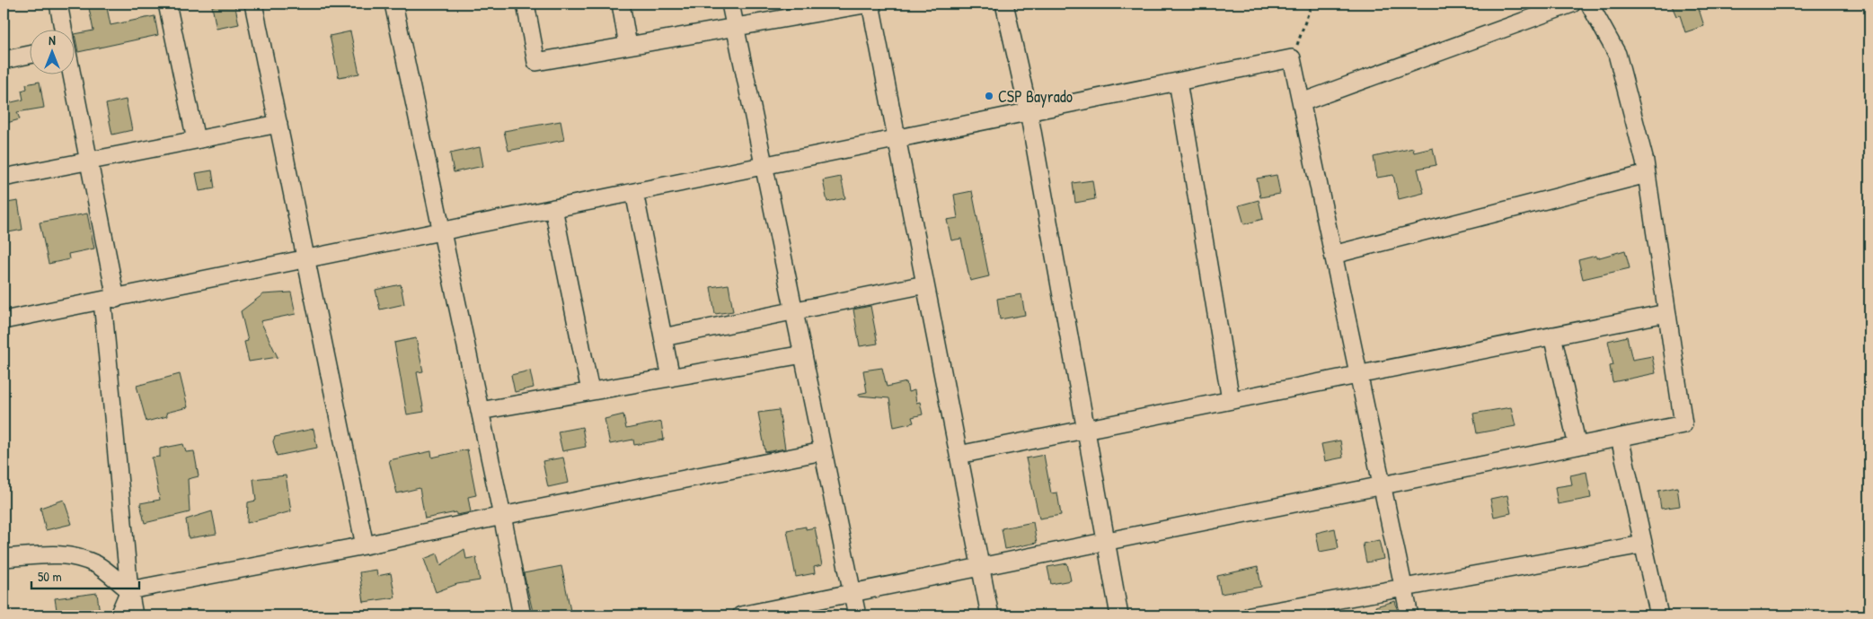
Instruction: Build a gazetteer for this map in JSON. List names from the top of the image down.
{
  "places": ["CSP Bayrado"],
  "scale_bar": "50 m",
  "north": "top"
}
